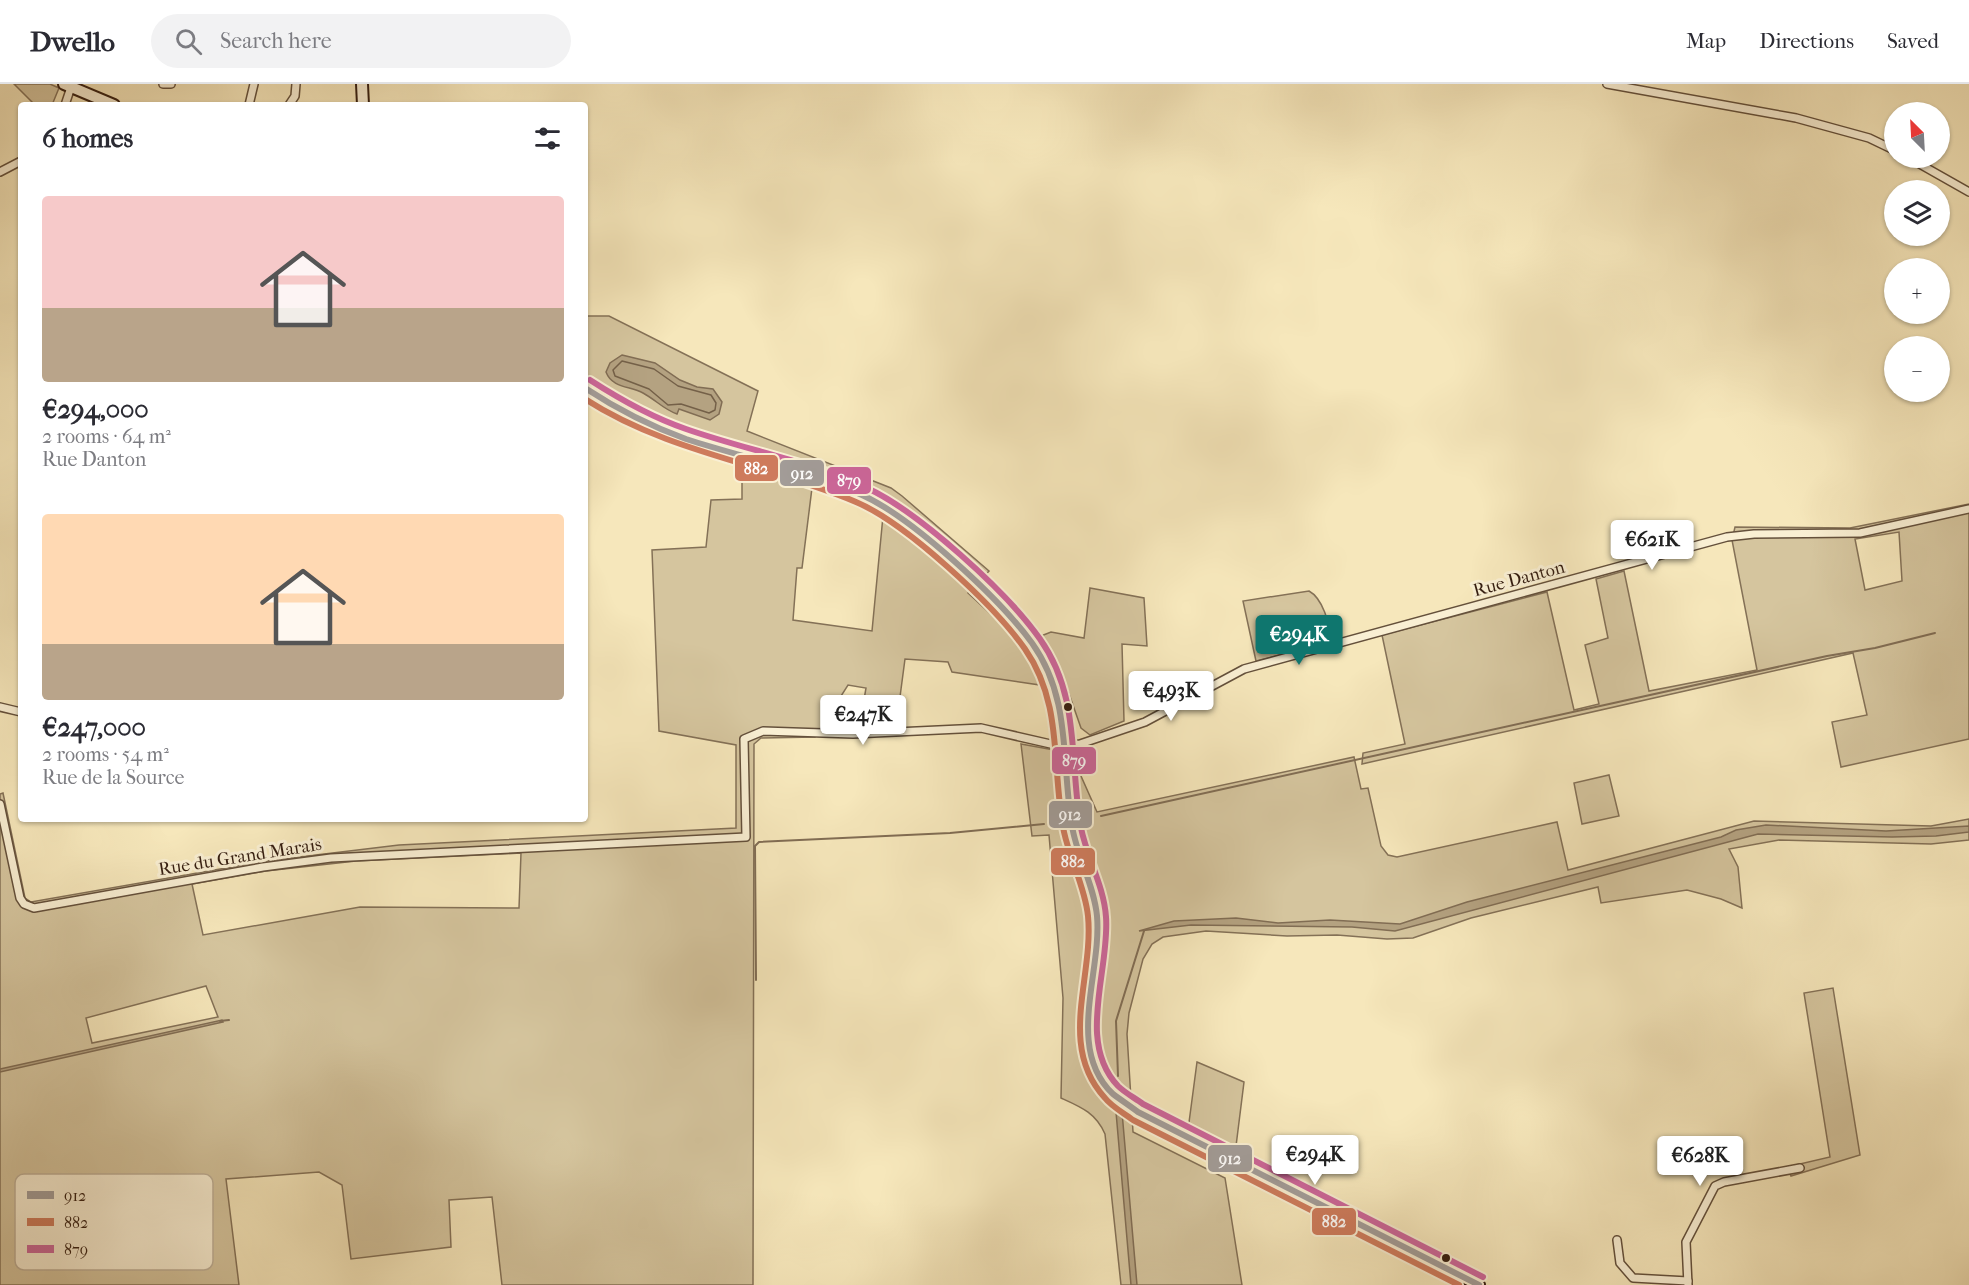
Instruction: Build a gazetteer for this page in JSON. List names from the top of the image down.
{
  "streets": {
    "street": ["Rue Danton", "Rue du Grand Marais"]
  },
  "crossings": [
    ["Rue Danton", "Rue du Grand Marais"]
  ],
  "lines": ["transit line 879", "transit line 912", "transit line 882"],
  "legend": ["912", "882", "879"],
  "north": "top left",
  "page": {
    "header": "Dwello",
    "search": "Search here",
    "nav": ["Map", "Directions", "Saved"],
    "map_buttons": ["+", "−"],
    "heading": "6 homes",
    "list": [
      {
        "name": "€294,000",
        "note": "2 rooms · 64 m² · Rue Danton"
      },
      {
        "name": "€247,000",
        "note": "2 rooms · 54 m² · Rue de la Source"
      }
    ],
    "price": [
      "€621K",
      "€294K",
      "€493K",
      "€247K",
      "€294K",
      "€628K"
    ]
  }
}
